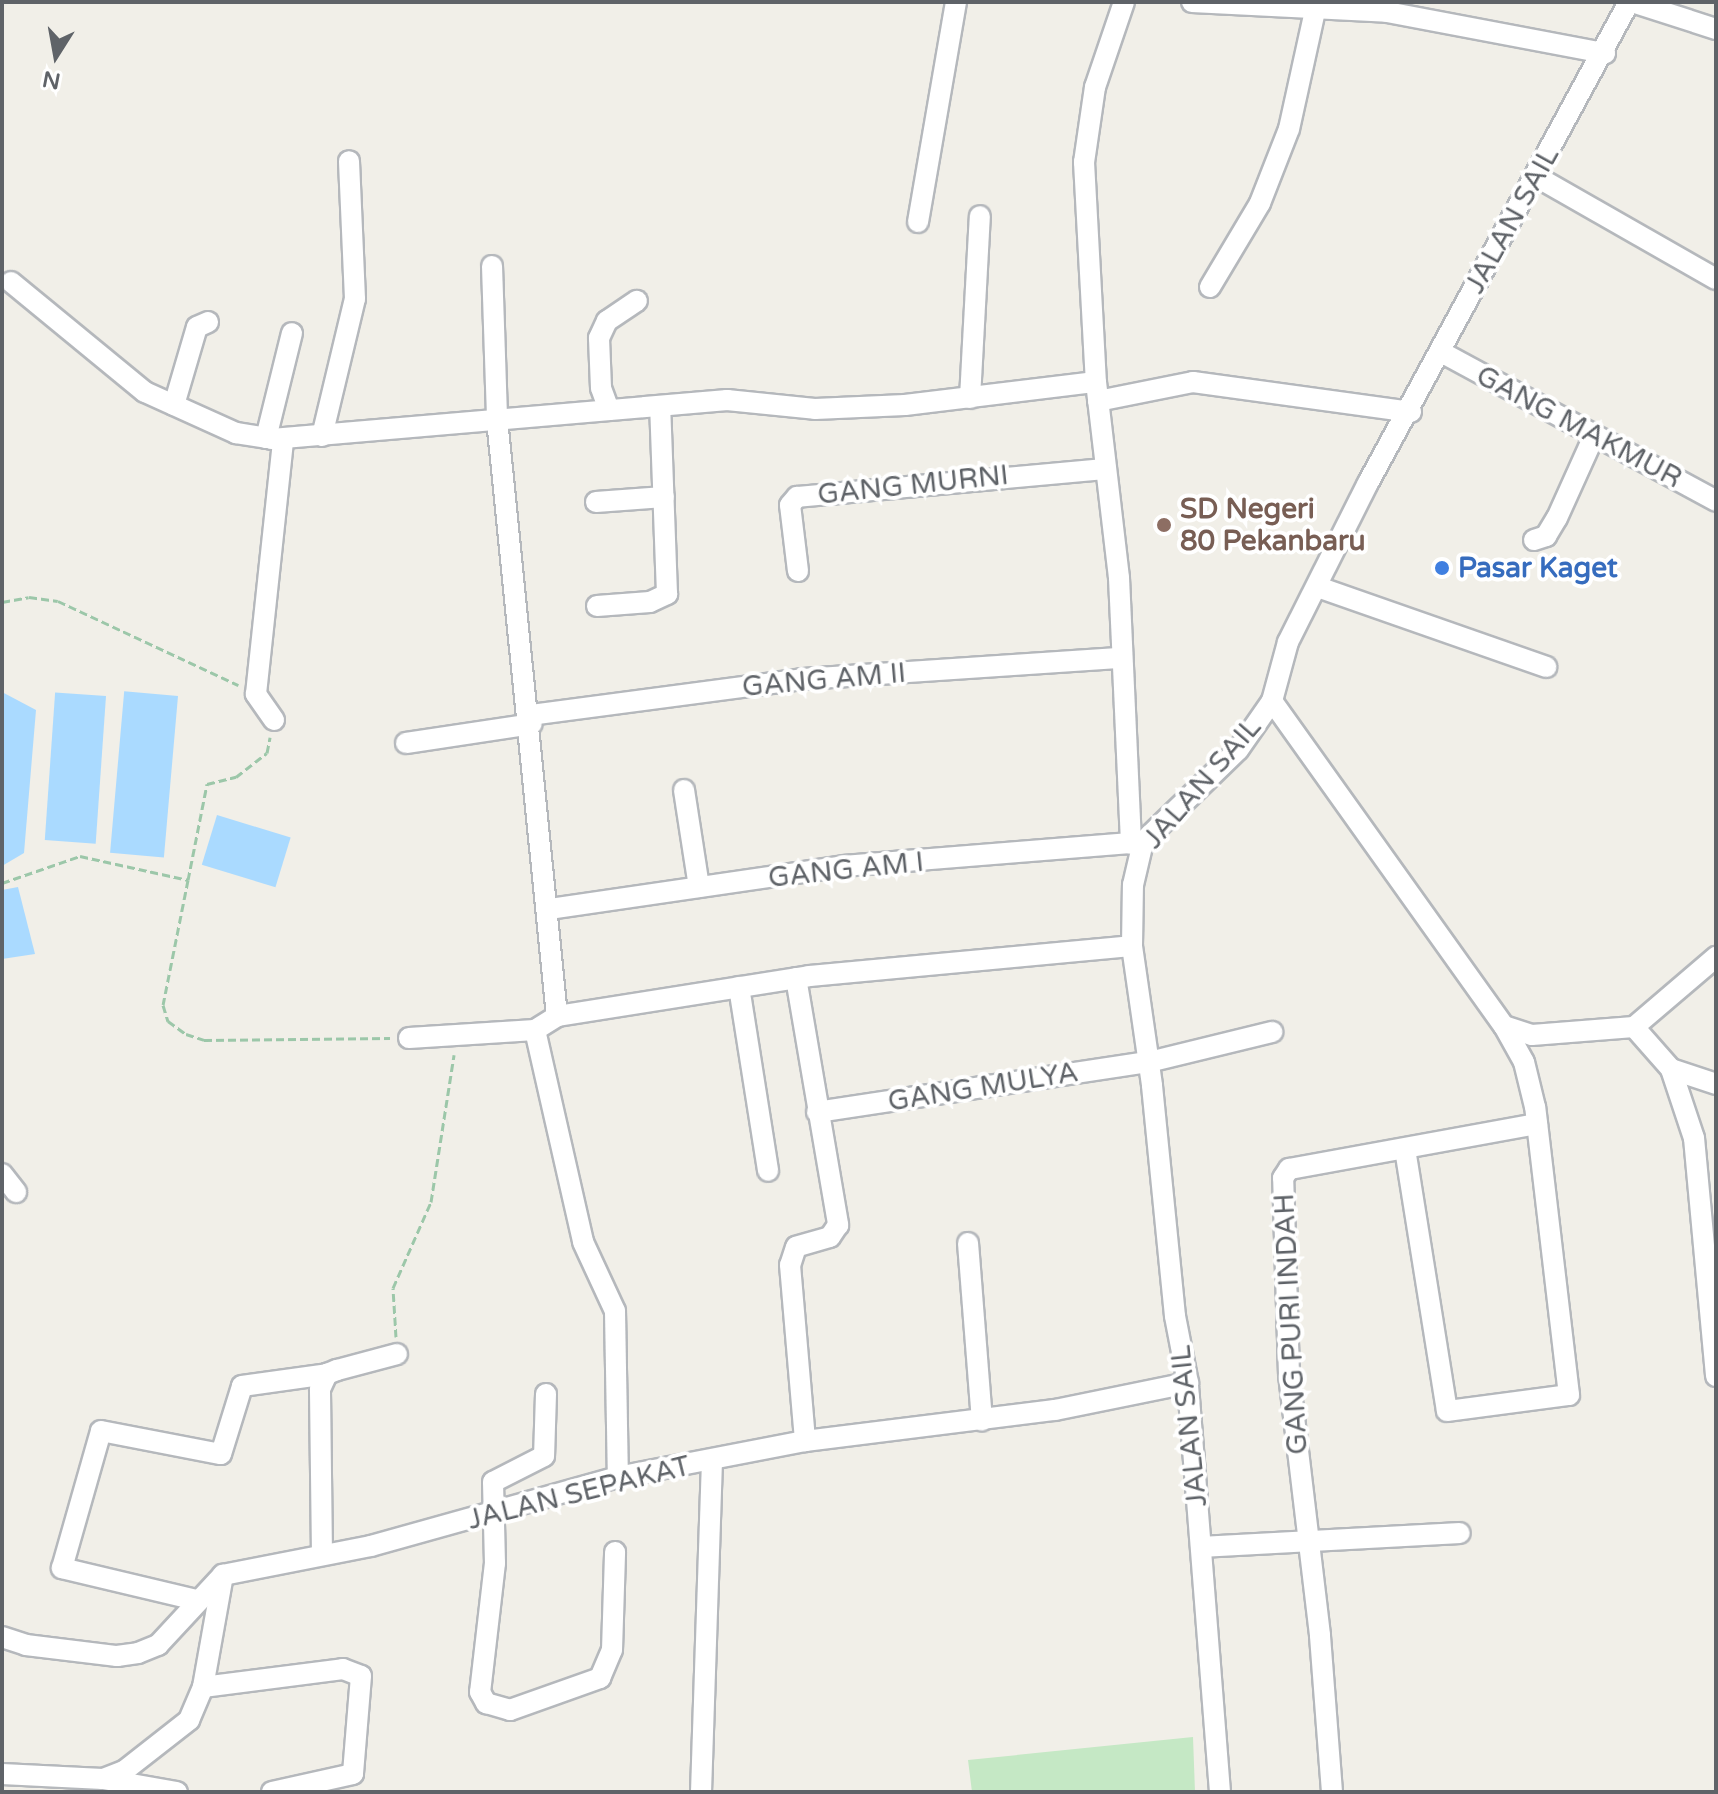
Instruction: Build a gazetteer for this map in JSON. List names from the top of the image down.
{
  "streets": {
    "street": [
      "JALAN SAIL",
      "GANG MAKMUR",
      "GANG MURNI",
      "GANG AM II",
      "GANG AM I",
      "GANG MULYA",
      "GANG PURI INDAH",
      "JALAN SEPAKAT"
    ]
  },
  "crossings": [
    ["JALAN SAIL", "GANG MAKMUR"],
    ["JALAN SAIL", "GANG AM I"],
    ["JALAN SAIL", "GANG MULYA"],
    ["JALAN SAIL", "JALAN SEPAKAT"]
  ],
  "places": ["SD Negeri 80 Pekanbaru", "Pasar Kaget"],
  "north": "bottom"
}
